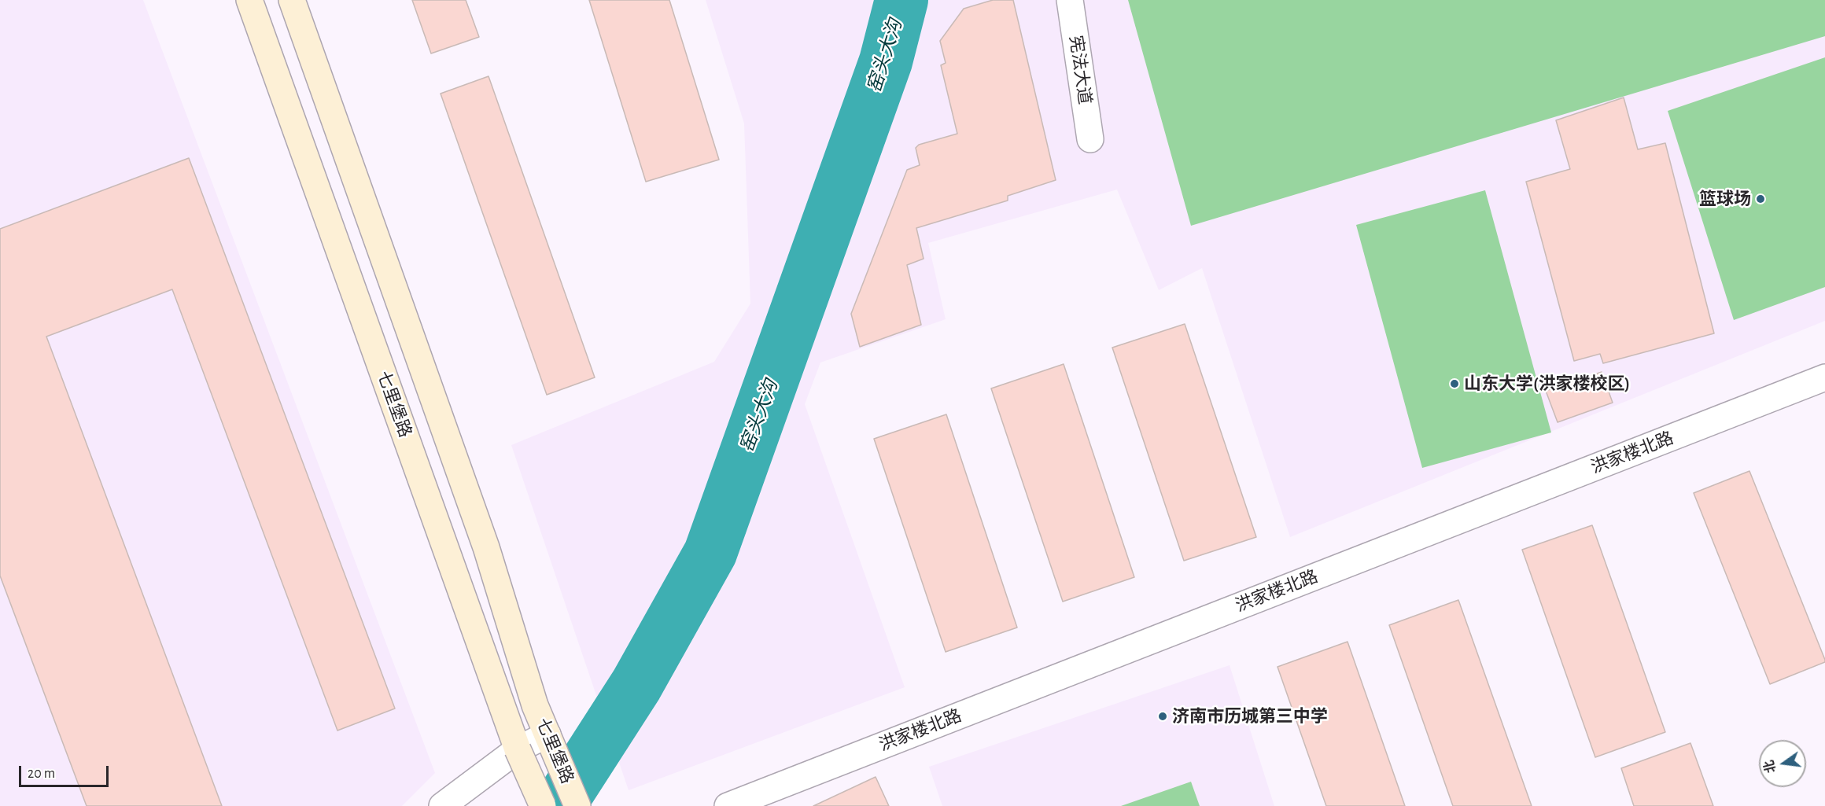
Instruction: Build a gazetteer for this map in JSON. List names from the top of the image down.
{
  "streets": {
    "main road": ["七里堡路"],
    "street": ["宪法大道", "洪家楼北路"]
  },
  "water": ["窑头大沟"],
  "places": ["篮球场", "山东大学(洪家楼校区)", "济南市历城第三中学"],
  "scale_bar": "20 m",
  "north": "left"
}
